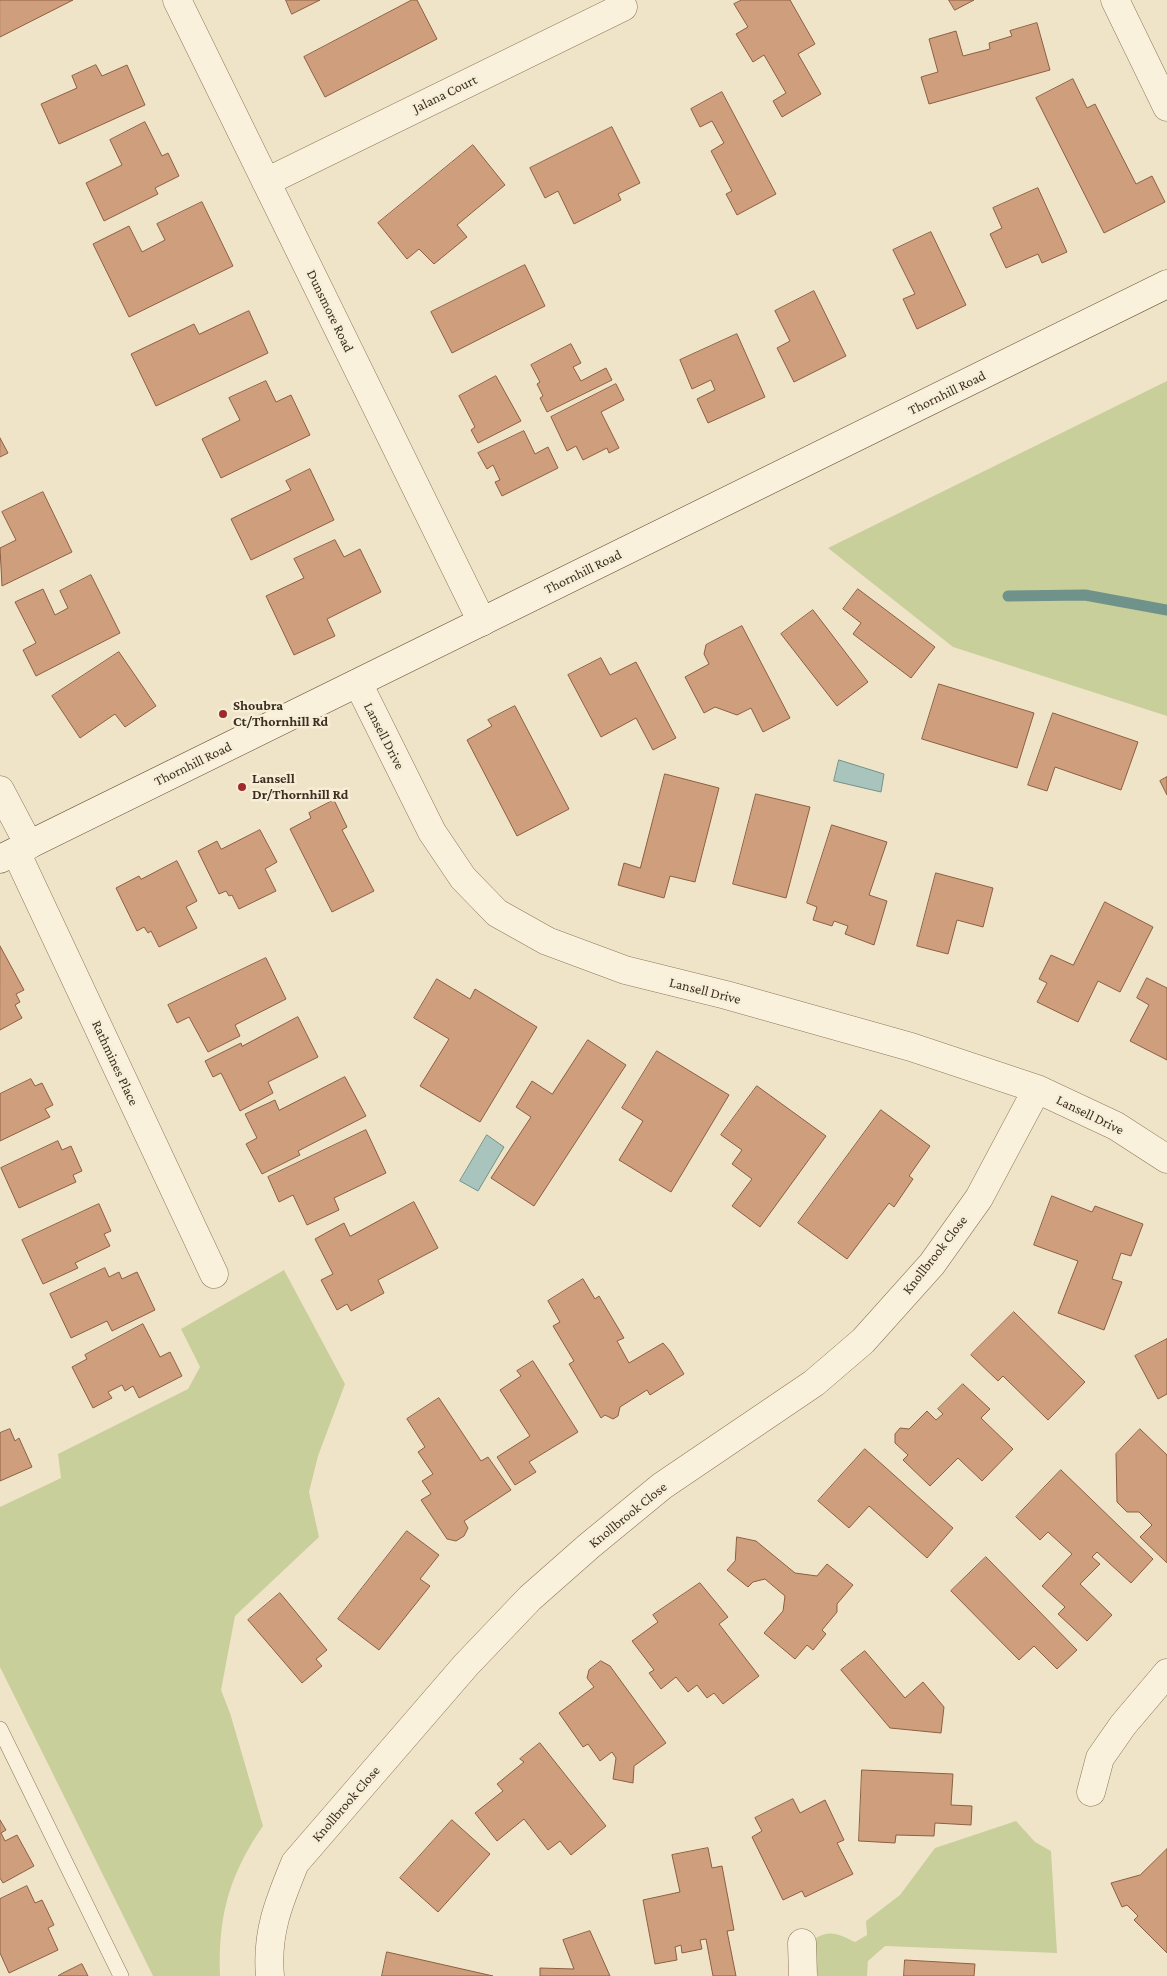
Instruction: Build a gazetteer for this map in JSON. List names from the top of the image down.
{
  "streets": {
    "street": [
      "Jalana Court",
      "Dunsmore Road",
      "Thornhill Road",
      "Lansell Drive",
      "Rathmines Place",
      "Knollbrook Close"
    ]
  },
  "crossings": [
    ["Jalana Court", "Dunsmore Road"],
    ["Dunsmore Road", "Thornhill Road"],
    ["Thornhill Road", "Lansell Drive"],
    ["Thornhill Road", "Rathmines Place"],
    ["Lansell Drive", "Knollbrook Close"]
  ],
  "places": ["Shoubra Ct/Thornhill Rd", "Lansell Dr/Thornhill Rd"]
}
